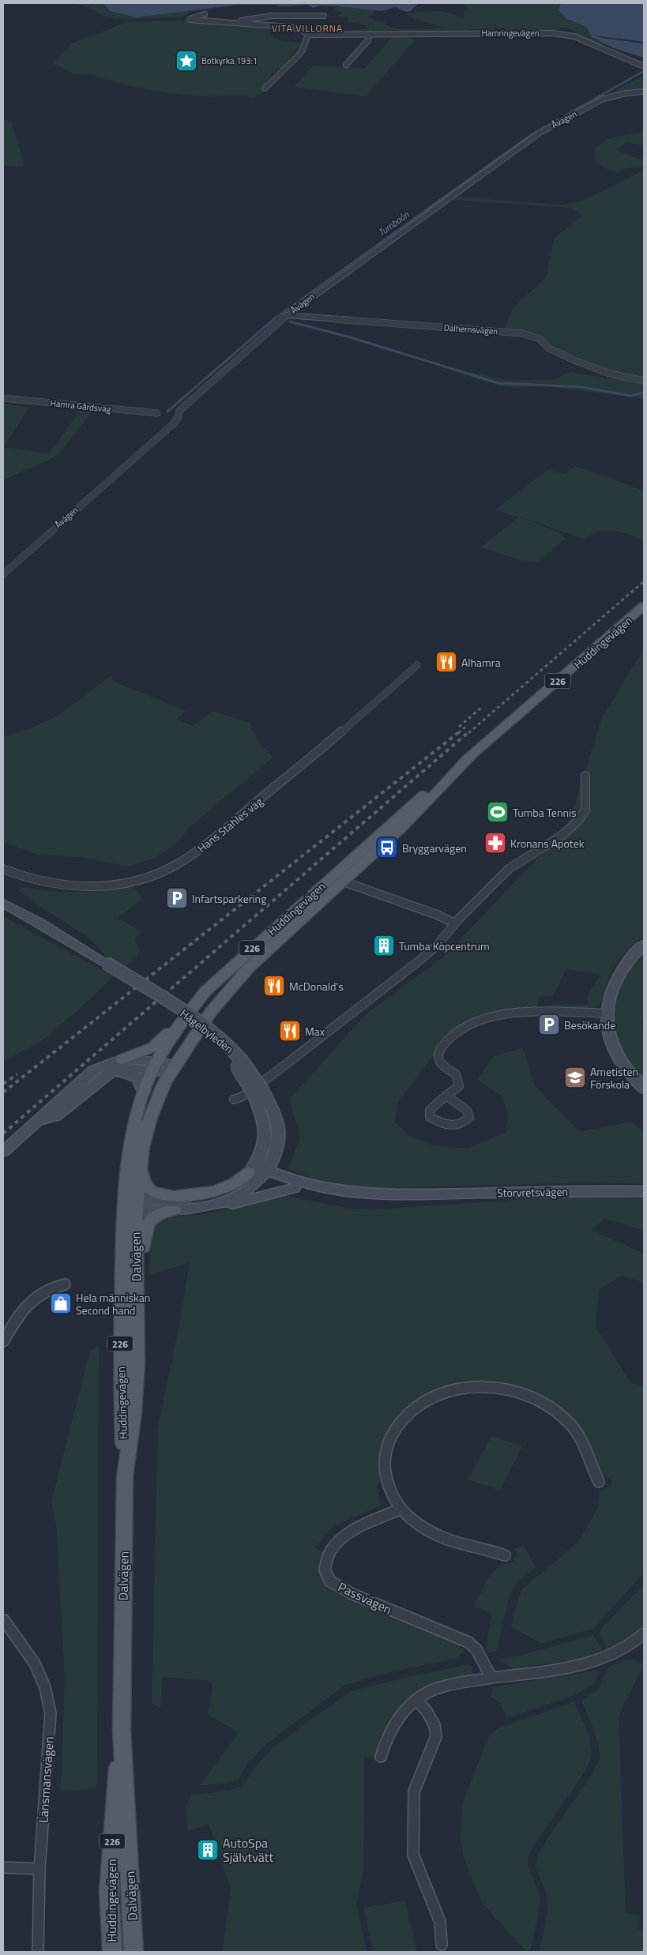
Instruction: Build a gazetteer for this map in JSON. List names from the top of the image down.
{
  "streets": {
    "main road": [
      "Huddingevägen",
      "226",
      "Hågelbyleden",
      "Storvretsvägen",
      "Dalvägen"
    ],
    "street": [
      "Hamringevägen",
      "Åvägen",
      "Dalhemsvägen",
      "Hamra Gårdsväg",
      "Hans Stahles väg",
      "Passvägen",
      "Länsmansvägen"
    ]
  },
  "crossings": [
    ["Åvägen", "Dalhemsvägen"],
    ["Huddingevägen", "Hågelbyleden"],
    ["Huddingevägen", "Dalvägen"],
    ["Hågelbyleden", "Storvretsvägen"],
    ["Hågelbyleden", "Dalvägen"]
  ],
  "districts": ["VITA VILLORNA"],
  "water": ["Tumbaån"],
  "places": {
    "place": ["Botkyrka 193:1"],
    "restaurant": ["Alhamra", "McDonald's", "Max"],
    "sports": ["Tumba Tennis"],
    "pharmacy": ["Kronans Apotek"],
    "bus stop": ["Bryggarvägen"],
    "parking": ["Infartsparkering", "Besökande"],
    "building": ["Tumba Köpcentrum", "AutoSpa Självtvätt"],
    "school or university": ["Ametisten Förskola"],
    "shop": ["Hela människan Second hand"]
  }
}
